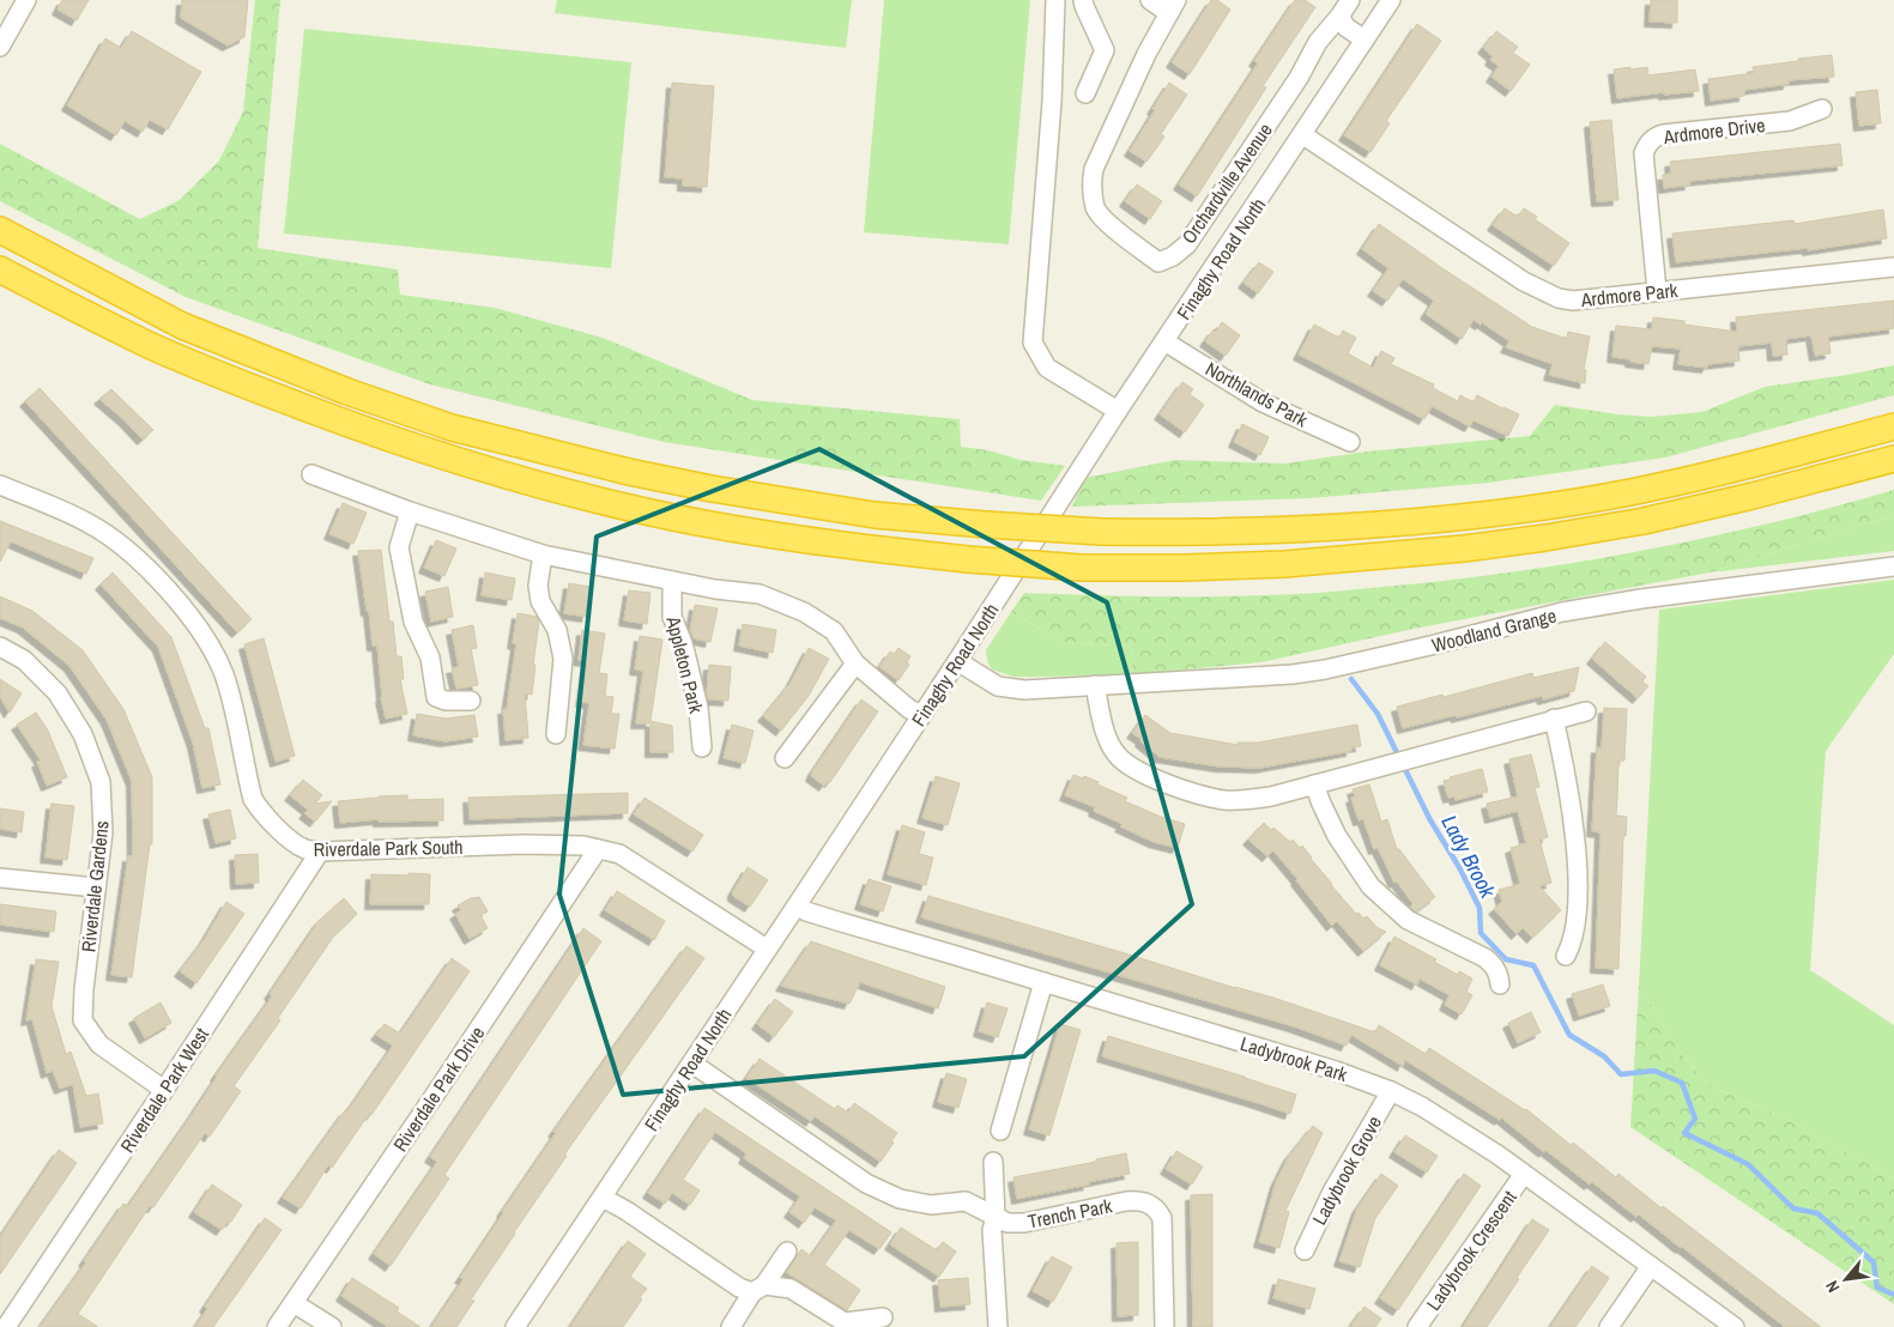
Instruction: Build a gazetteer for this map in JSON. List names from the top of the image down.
{
  "streets": {
    "street": [
      "Ardmore Drive",
      "Orchardville Avenue",
      "Finaghy Road North",
      "Ardmore Park",
      "Northlands Park",
      "Woodland Grange",
      "Appleton Park",
      "Riverdale Park South",
      "Riverdale Gardens",
      "Ladybrook Park",
      "Riverdale Park Drive",
      "Riverdale Park West",
      "Ladybrook Grove",
      "Trench Park",
      "Ladybrook Crescent"
    ]
  },
  "crossings": [
    ["Ardmore Drive", "Ardmore Park"],
    ["Finaghy Road North", "Ardmore Park"],
    ["Finaghy Road North", "Northlands Park"],
    ["Finaghy Road North", "Woodland Grange"],
    ["Finaghy Road North", "Riverdale Park South"],
    ["Finaghy Road North", "Ladybrook Park"],
    ["Finaghy Road North", "Trench Park"],
    ["Riverdale Park South", "Riverdale Park Drive"],
    ["Riverdale Park South", "Riverdale Park West"],
    ["Riverdale Gardens", "Riverdale Park West"],
    ["Ladybrook Park", "Ladybrook Grove"],
    ["Ladybrook Park", "Ladybrook Crescent"]
  ],
  "water": ["Lady Brook"],
  "north": "bottom left"
}
